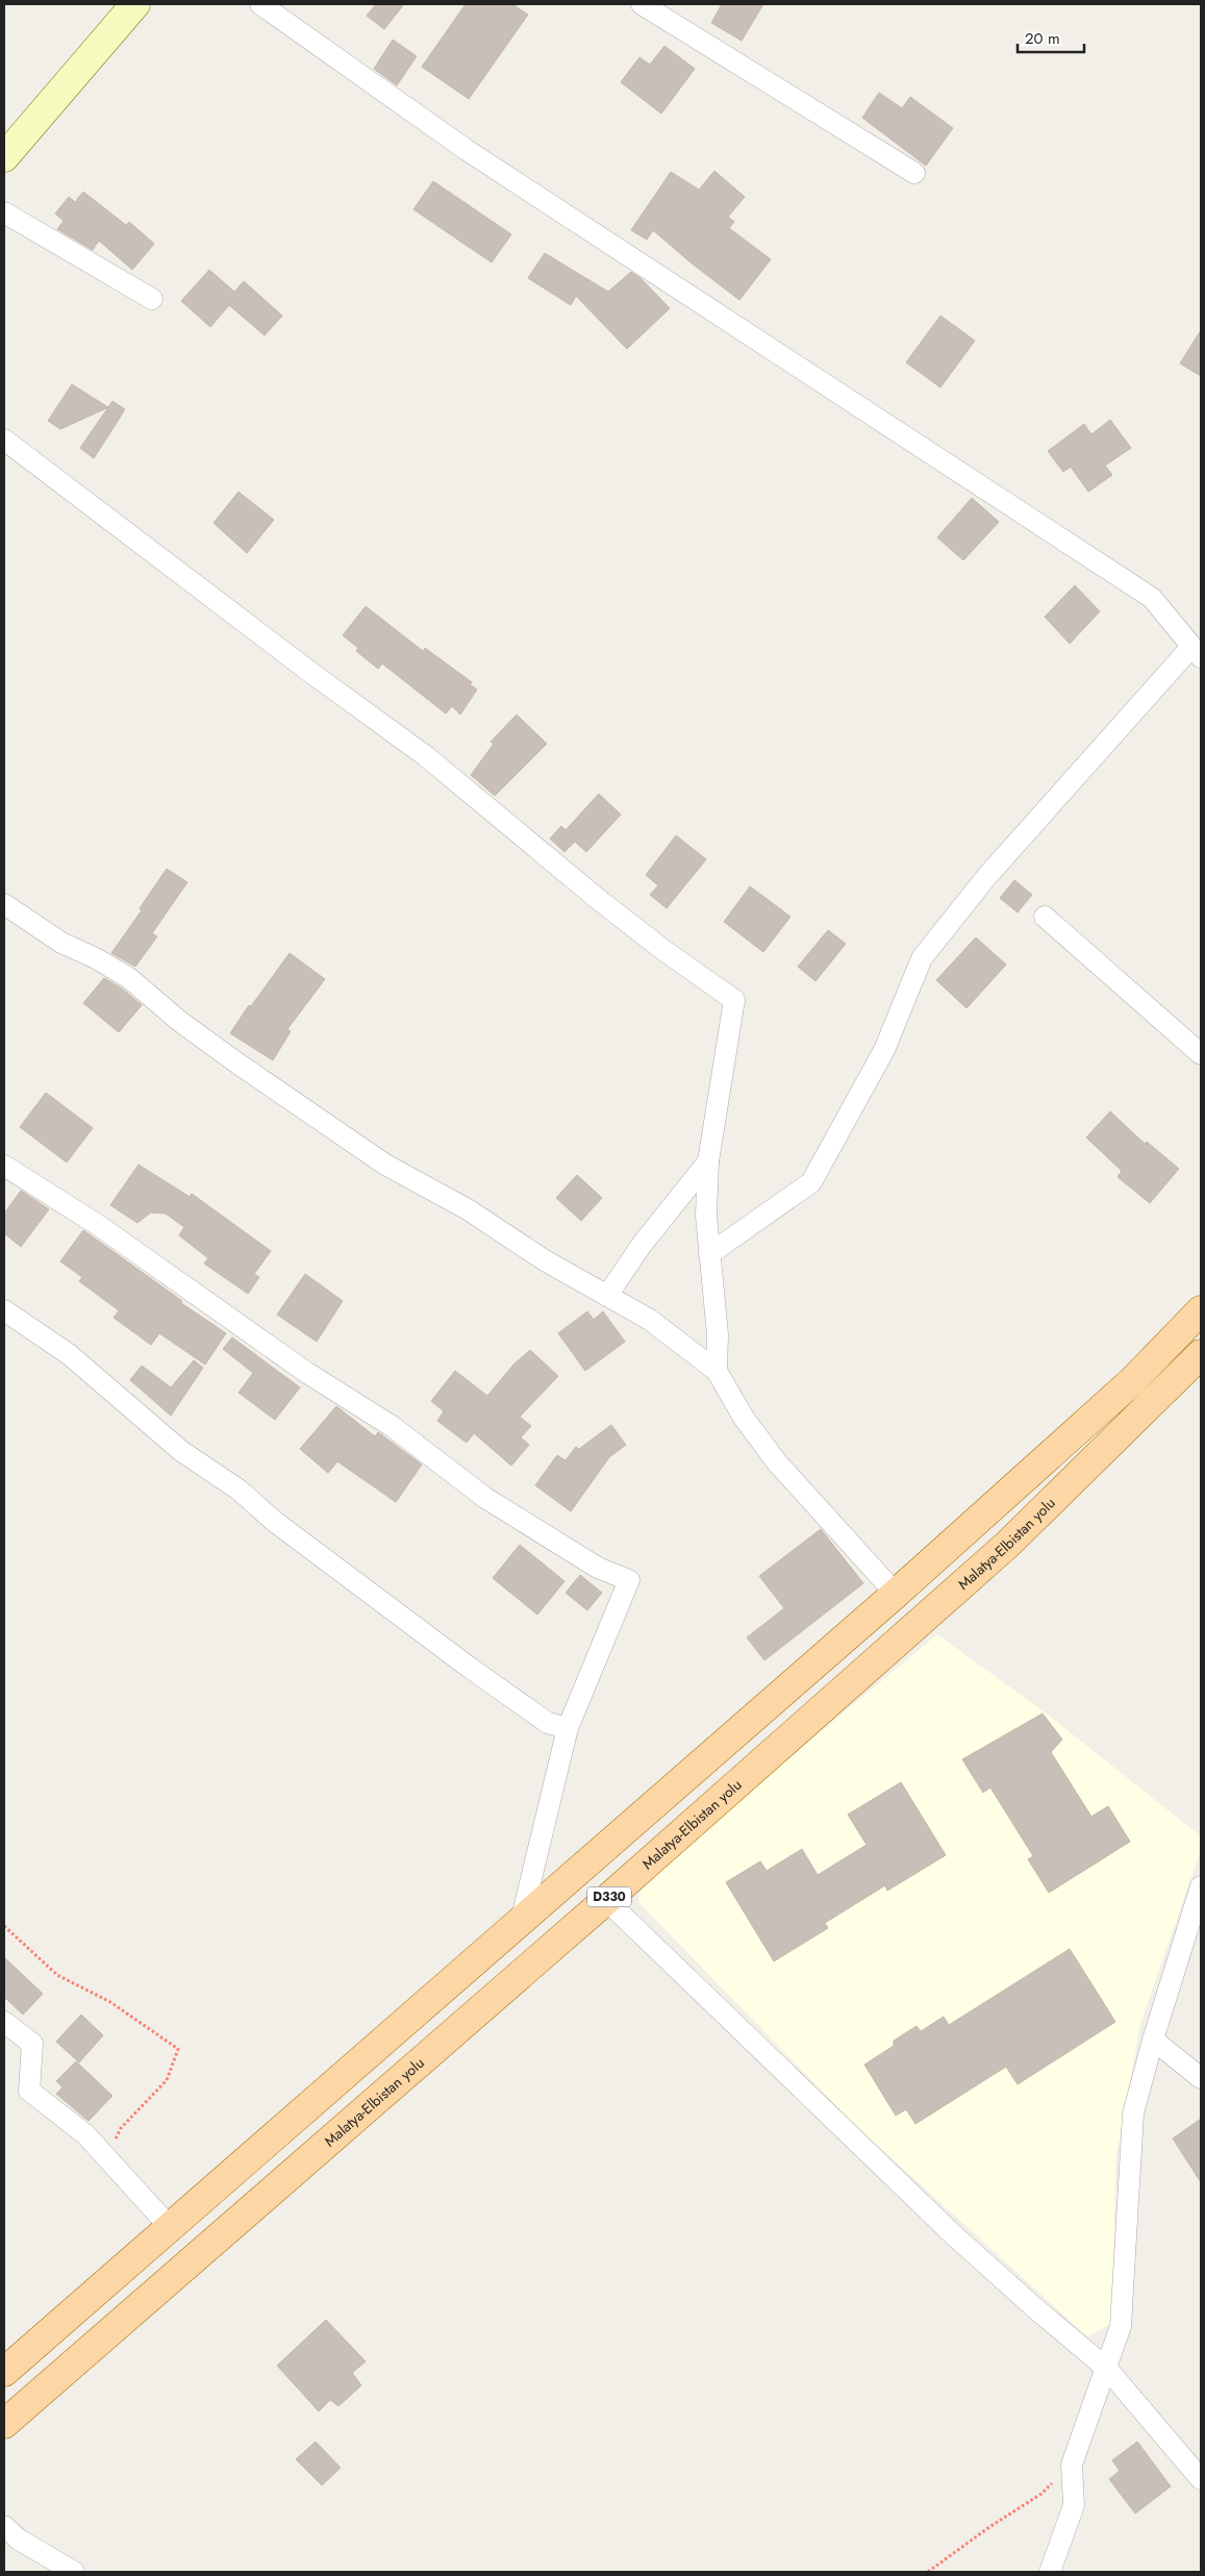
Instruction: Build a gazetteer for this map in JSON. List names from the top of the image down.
{
  "streets": {
    "main road": ["Malatya-Elbistan yolu", "D330"]
  },
  "scale_bar": "20 m"
}
